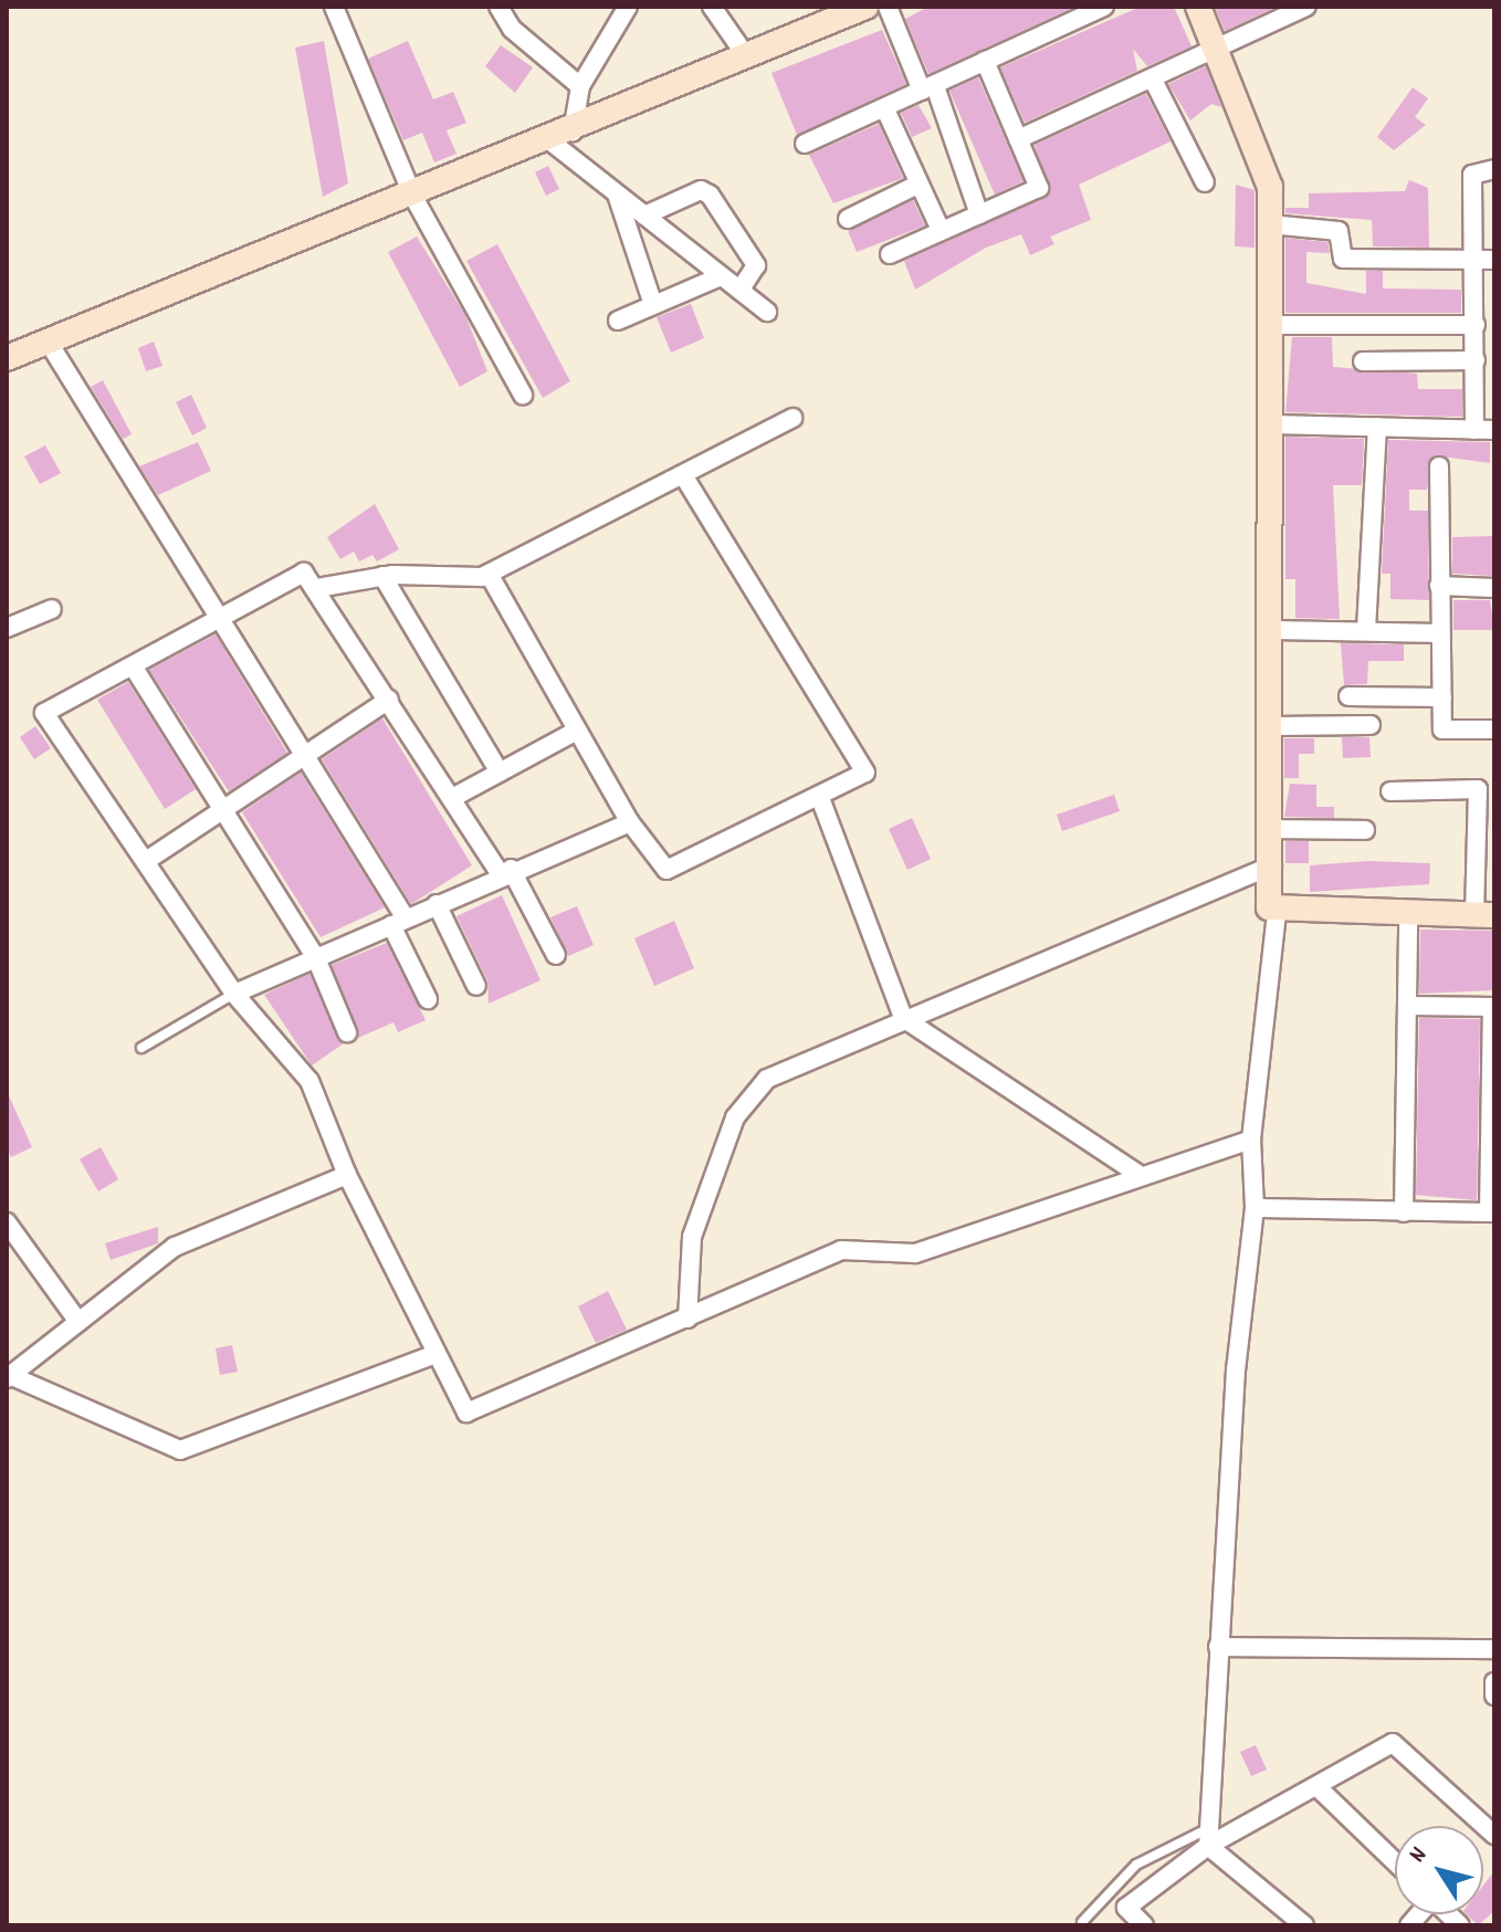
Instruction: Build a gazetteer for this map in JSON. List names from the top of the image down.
{
  "north": "top left"
}
